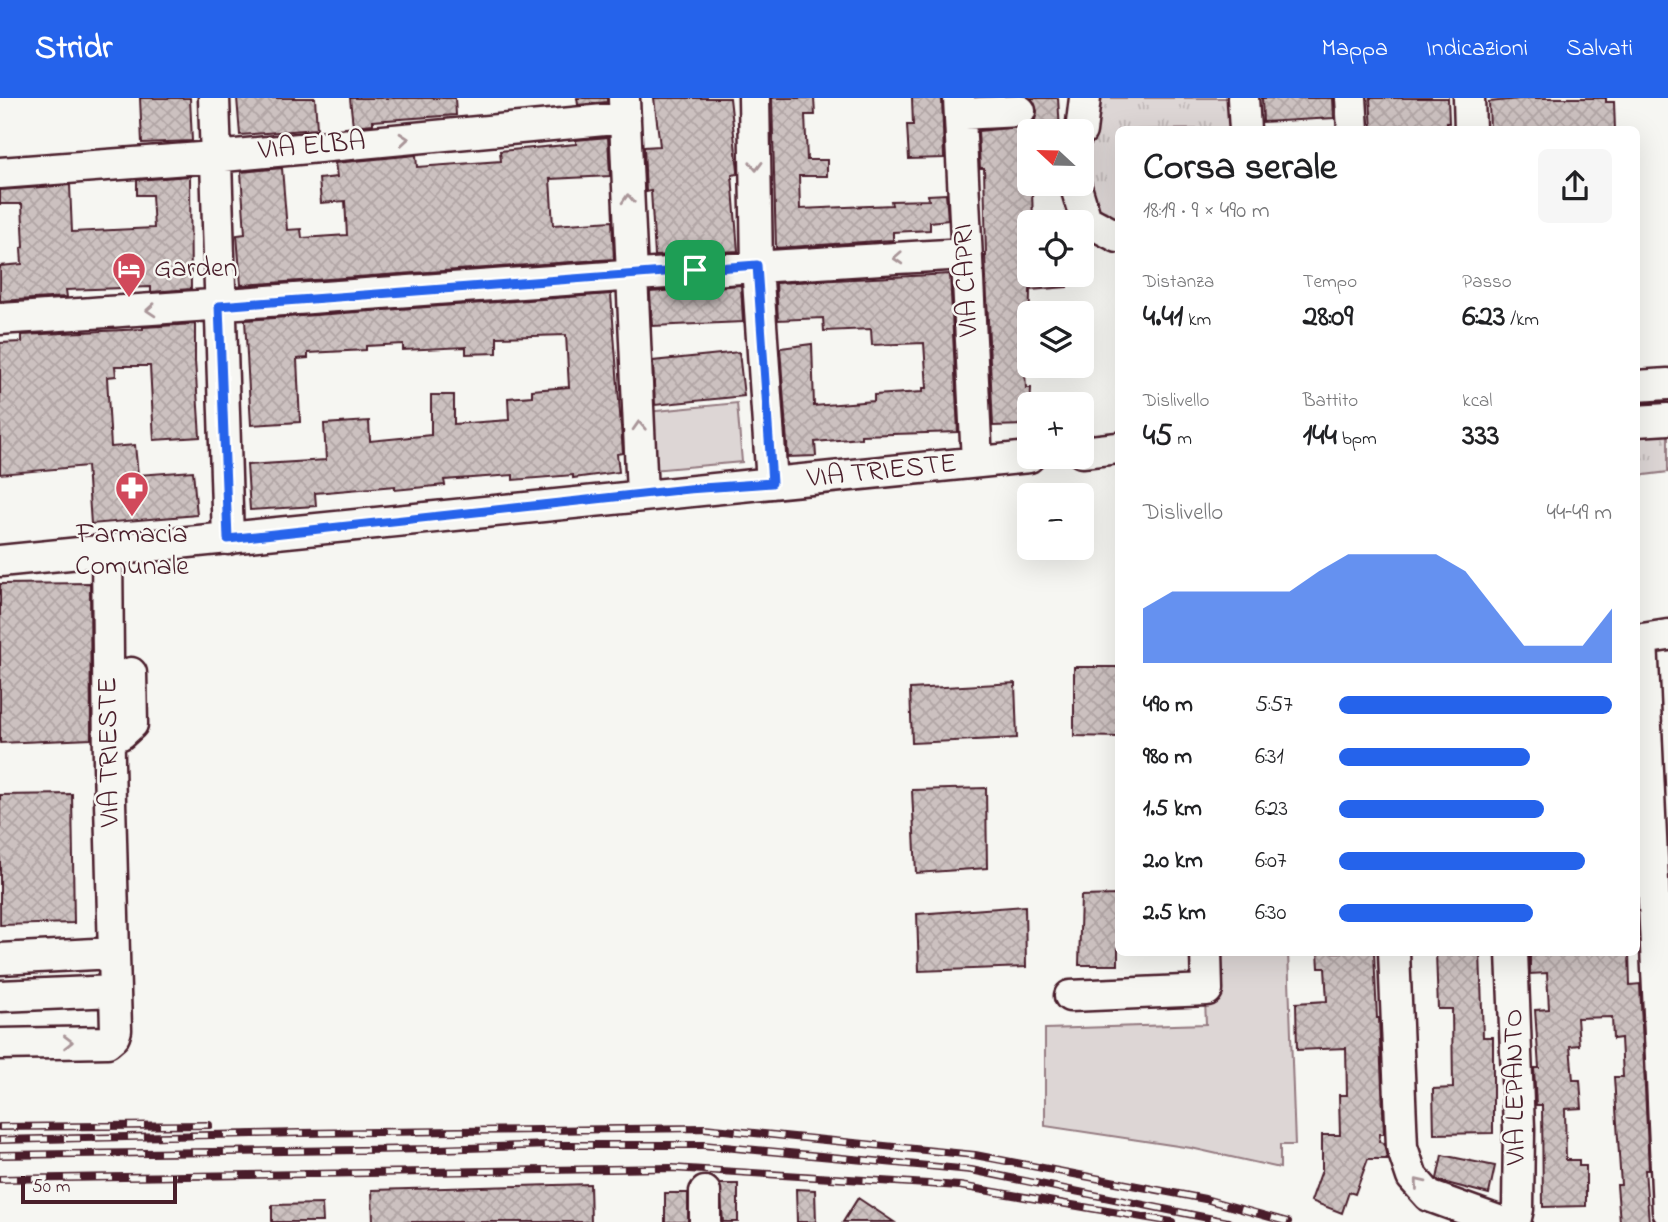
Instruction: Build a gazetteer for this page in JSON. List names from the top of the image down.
{
  "streets": {
    "street": [
      "VIA ELBA",
      "VIA CAPRI",
      "VIA TRIESTE",
      "VIA LEPANTO"
    ]
  },
  "crossings": [
    ["VIA CAPRI", "VIA TRIESTE"]
  ],
  "places": {
    "hotel": ["Garden"],
    "pharmacy": ["Farmacia Comunale"]
  },
  "scale_bar": "50 m",
  "north": "left",
  "page": {
    "header": "Stridr",
    "nav": ["Mappa", "Indicazioni", "Salvati"],
    "map_buttons": ["+", "−"],
    "heading": ["Corsa serale", "18:19 · 9 × 490 m"],
    "stats": [
      ["Distanza", "4.41 km"],
      ["Tempo", "28:09"],
      ["Passo", "6:23 /km"],
      ["Dislivello", "45 m"],
      ["Battito", "144 bpm"],
      ["kcal", "333"]
    ],
    "chart": ["Dislivello", "44–49 m"],
    "list": [
      {
        "name": "490 m",
        "note": "5:57"
      },
      {
        "name": "980 m",
        "note": "6:31"
      },
      {
        "name": "1.5 km",
        "note": "6:23"
      },
      {
        "name": "2.0 km",
        "note": "6:07"
      },
      {
        "name": "2.5 km",
        "note": "6:30"
      }
    ],
    "scale": "50 m"
  }
}
